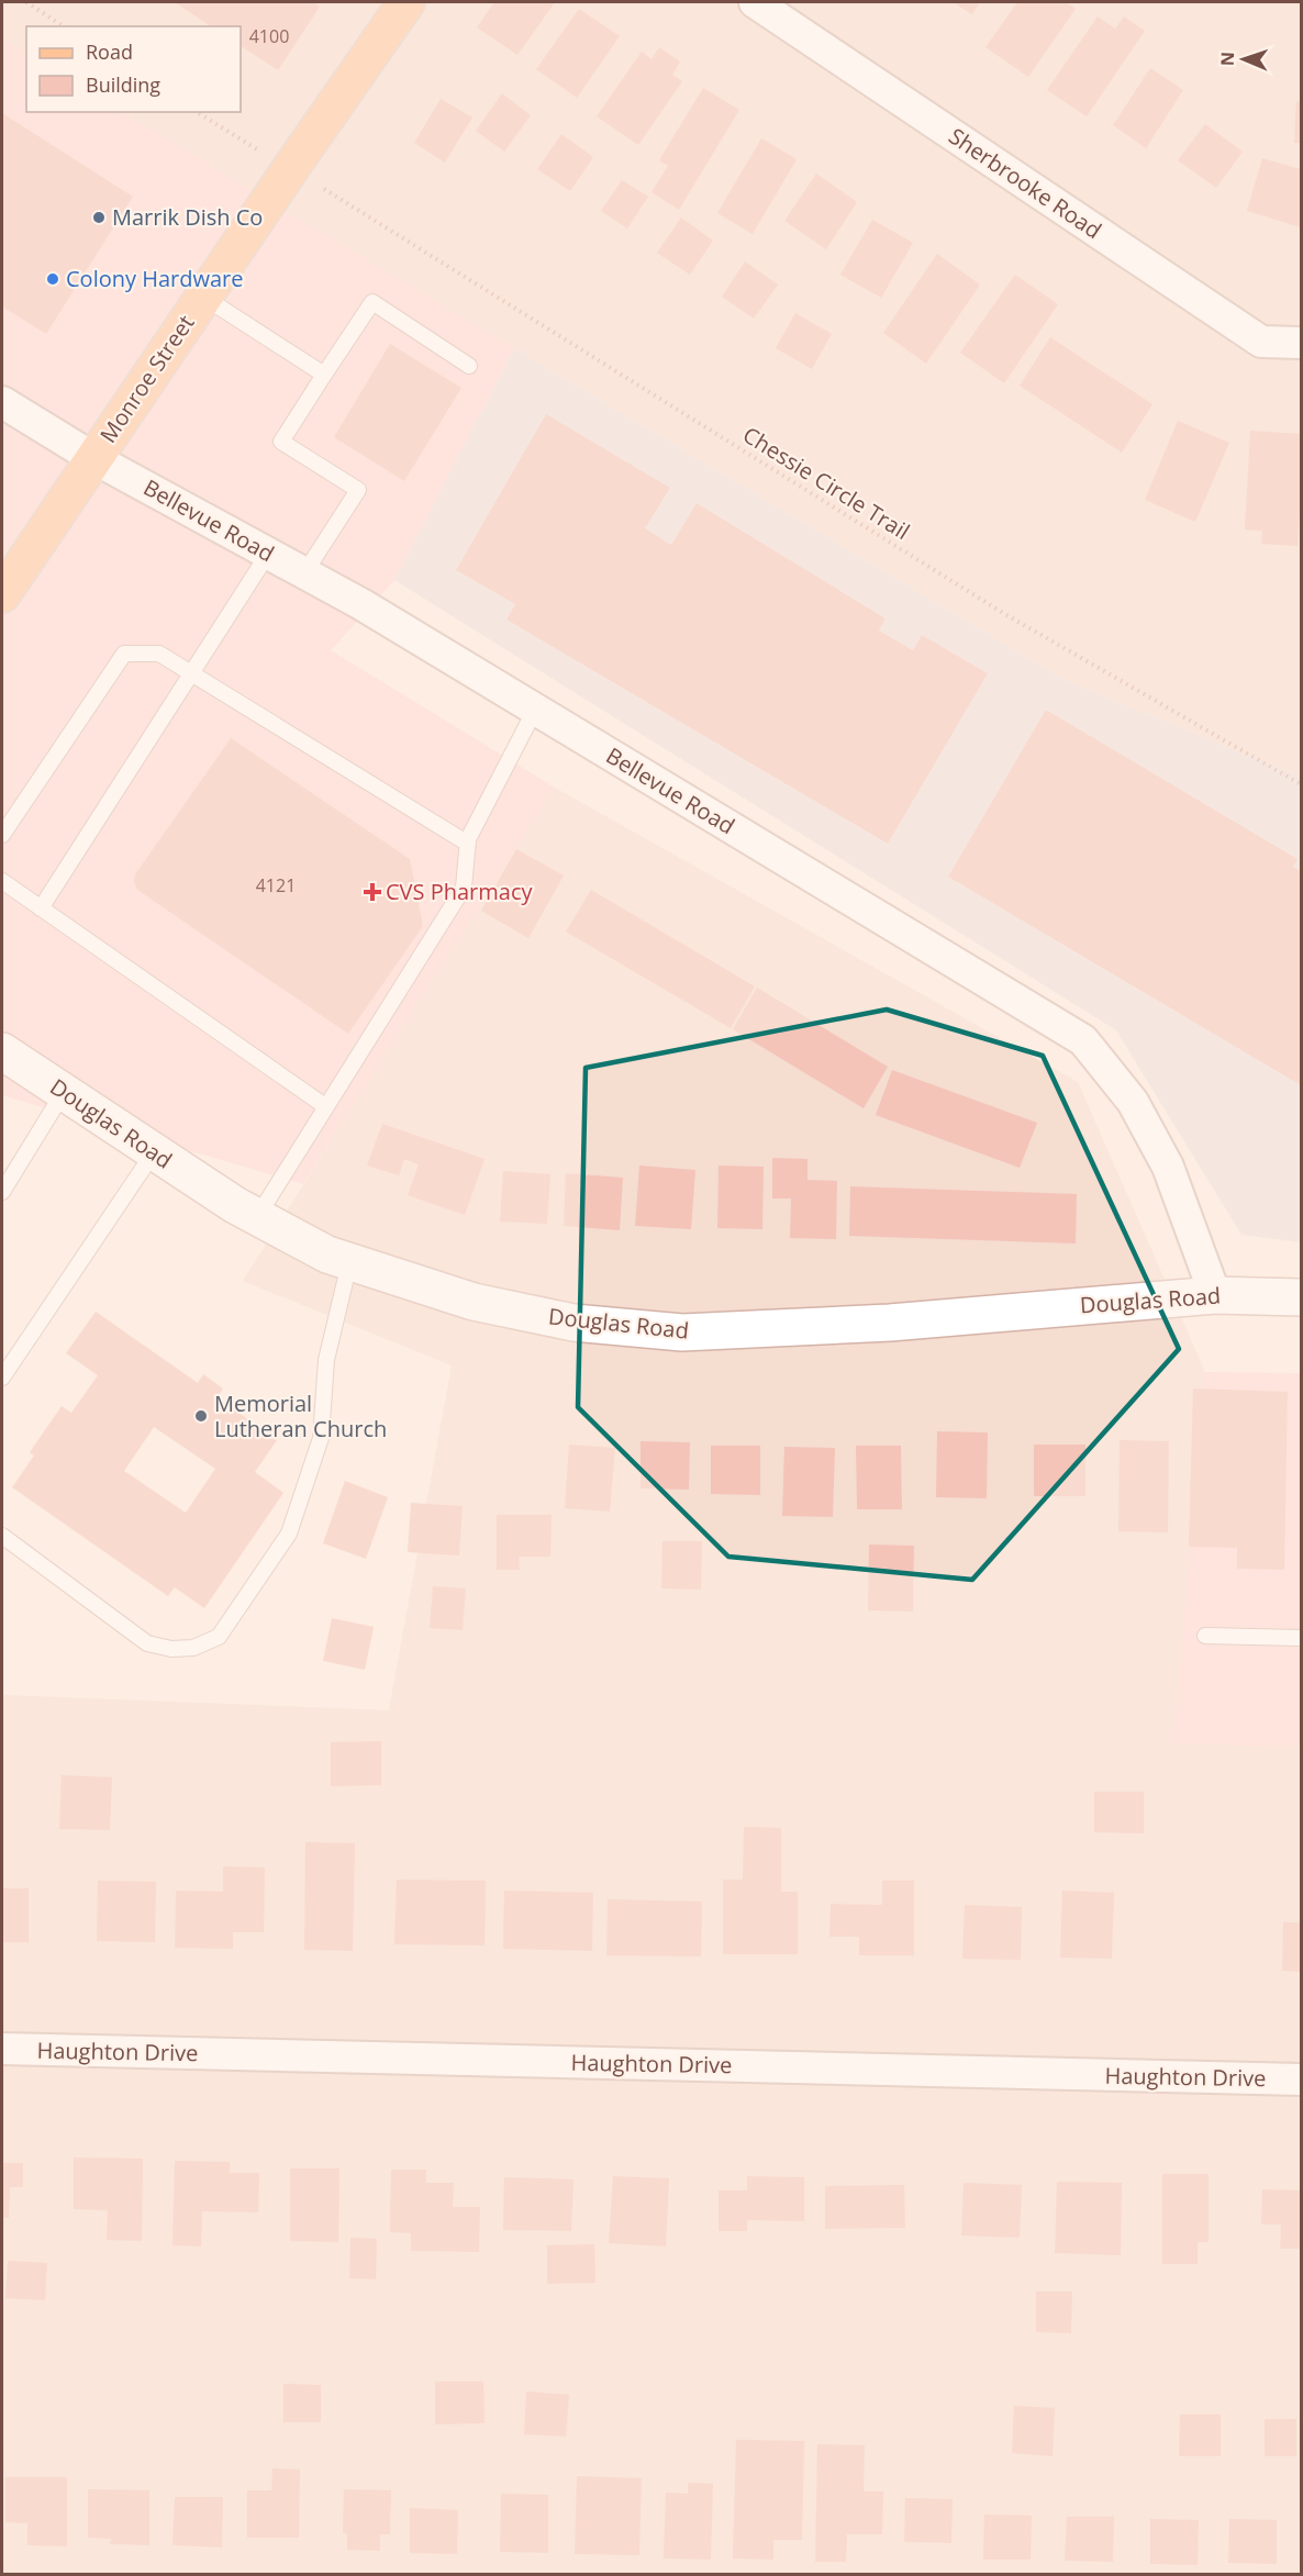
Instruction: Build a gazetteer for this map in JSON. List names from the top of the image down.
{
  "streets": {
    "main road": ["Monroe Street"],
    "street": [
      "Sherbrooke Road",
      "Bellevue Road",
      "Douglas Road",
      "Haughton Drive"
    ],
    "path": ["Chessie Circle Trail"]
  },
  "crossings": [
    ["Monroe Street", "Bellevue Road"],
    ["Bellevue Road", "Douglas Road"]
  ],
  "places": {
    "other": ["Marrik Dish Co", "Colony Hardware", "Memorial Lutheran Church"],
    "health": ["CVS Pharmacy"]
  },
  "house_numbers": ["4100", "4121"],
  "legend": ["Road", "Building"],
  "north": "left"
}
